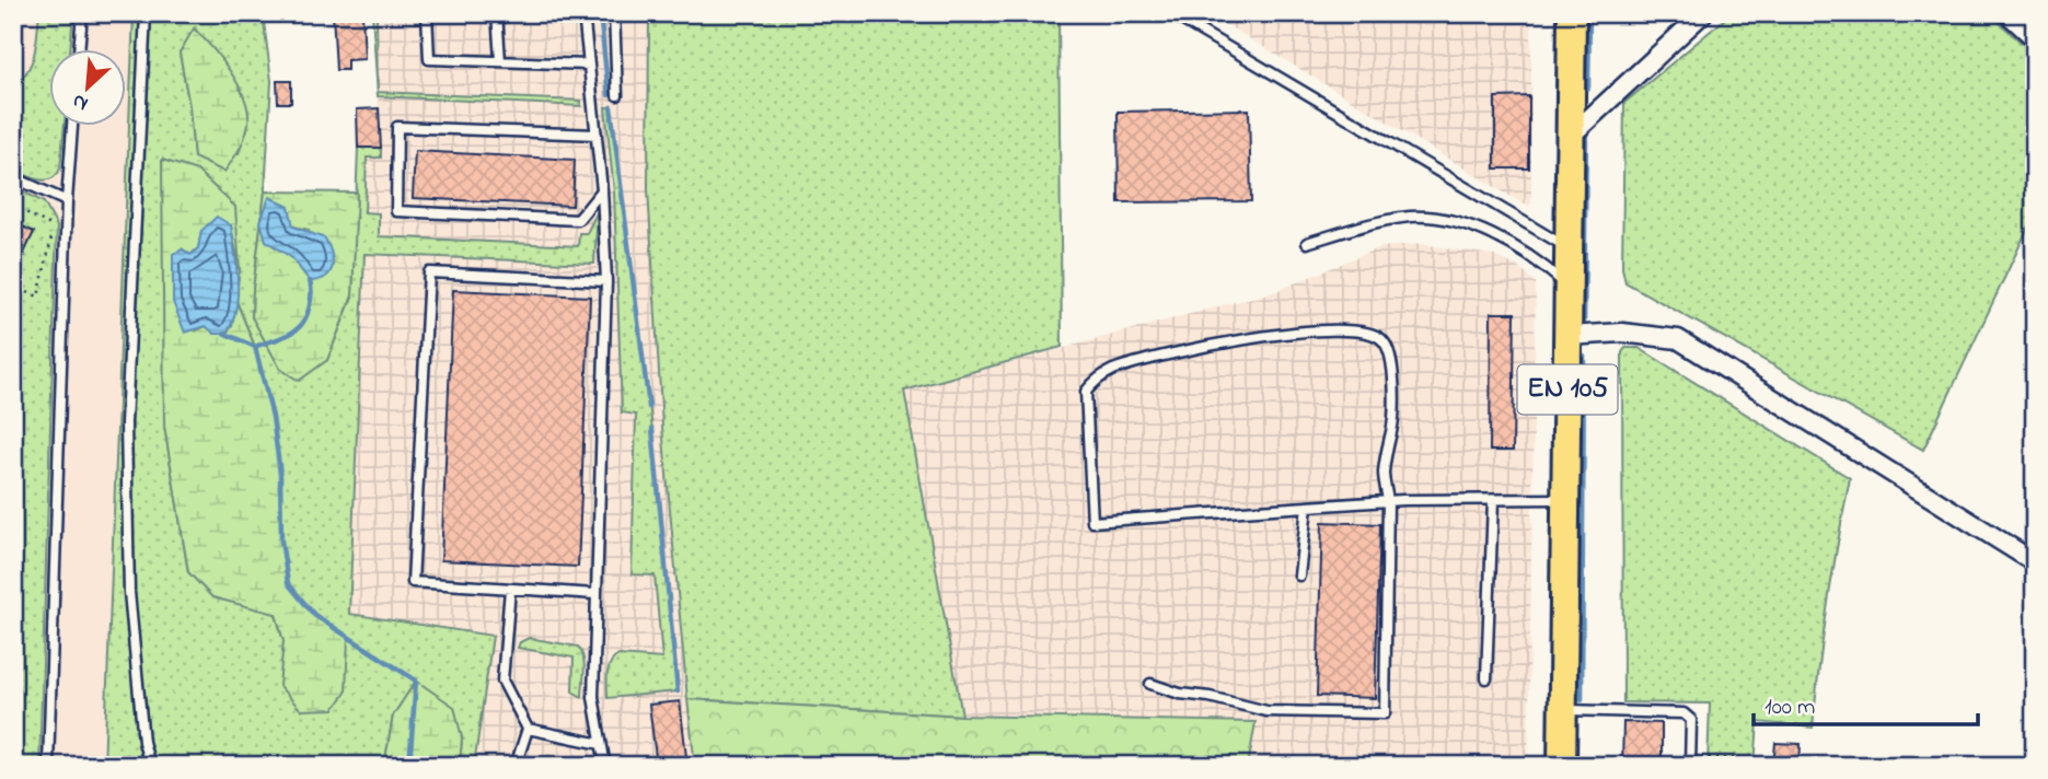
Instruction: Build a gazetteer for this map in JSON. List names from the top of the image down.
{
  "streets": {
    "main road": ["EN 105"]
  },
  "scale_bar": "100 m",
  "north": "bottom left"
}
